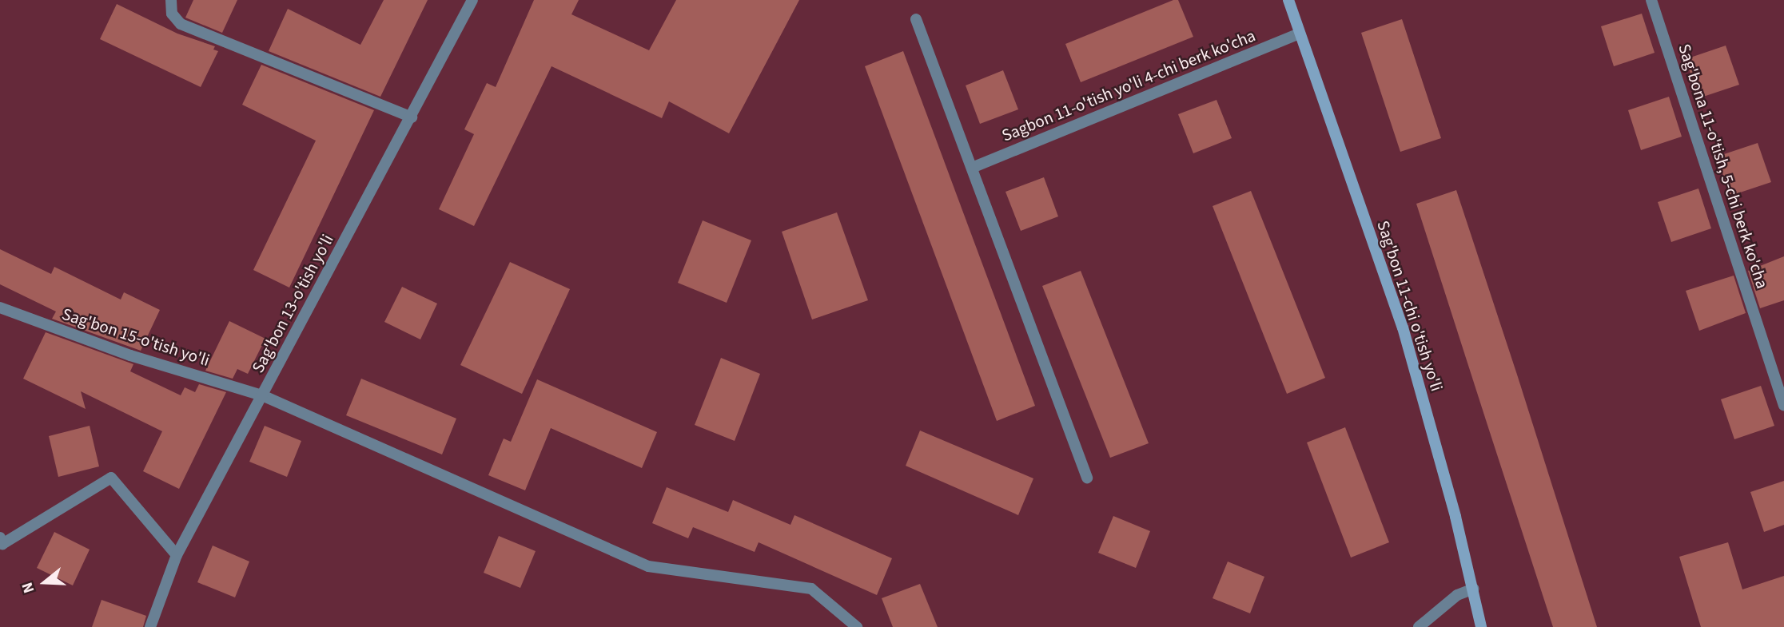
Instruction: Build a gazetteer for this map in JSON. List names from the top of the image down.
{
  "streets": {
    "main road": ["Sag'bon 11-chi o'tish yo'li"],
    "street": [
      "Sagbon 11-o'tish yo'li 4-chi berk ko'cha",
      "Sag'bona 11-o'tish, 5-chi berk ko'cha",
      "Sag'bon 13-o'tish yo'li",
      "Sag'bon 15-o'tish yo'li"
    ]
  },
  "crossings": [
    ["Sagbon 11-o'tish yo'li 4-chi berk ko'cha", "Sag'bon 11-chi o'tish yo'li"],
    ["Sag'bon 13-o'tish yo'li", "Sag'bon 15-o'tish yo'li"]
  ],
  "north": "left"
}
